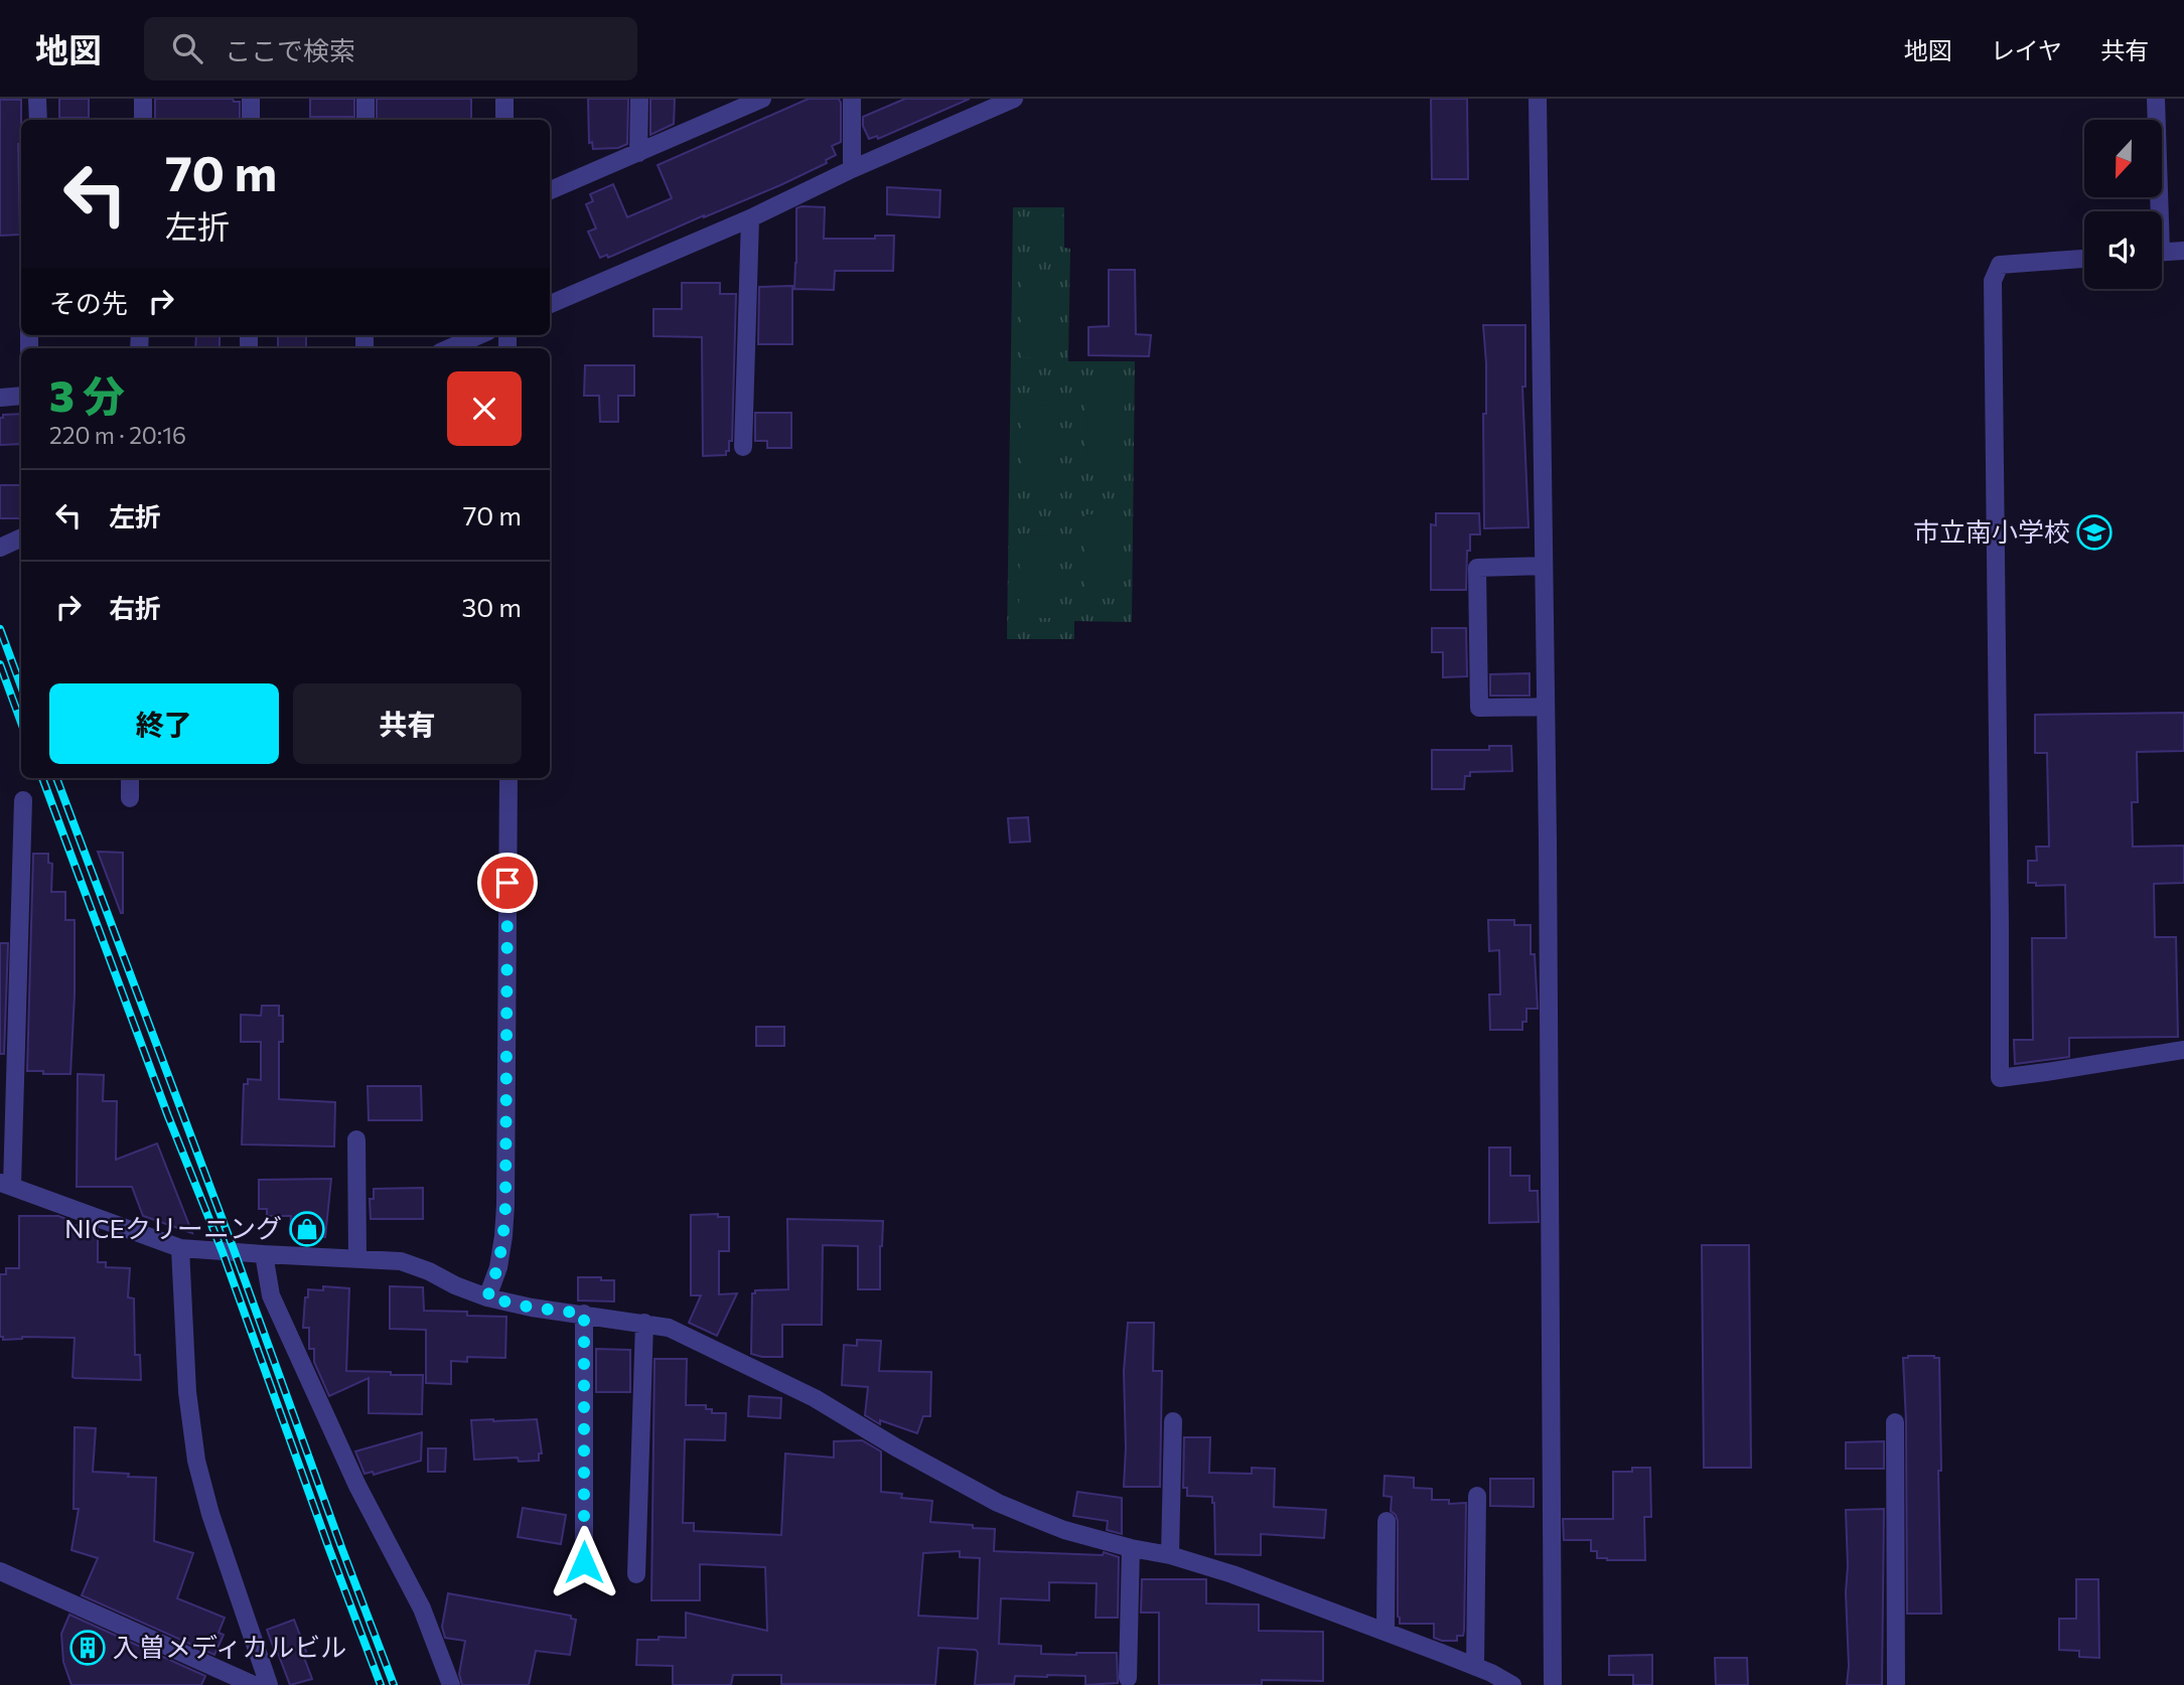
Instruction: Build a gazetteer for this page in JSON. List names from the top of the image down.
{
  "places": {
    "school or university": ["市立南小学校"],
    "shop": ["NICEクリーニング"],
    "building": ["入曽メディカルビル"]
  },
  "north": "bottom",
  "page": {
    "header": "地図",
    "search": "ここで検索",
    "nav": ["地図", "レイヤ", "共有"],
    "turn": ["70 m", "左折"],
    "then": "その先",
    "heading": ["3 分", "220 m · 20:16"],
    "list": [
      {
        "name": "左折",
        "value": "70 m"
      },
      {
        "name": "右折",
        "value": "30 m"
      }
    ],
    "buttons": ["終了", "共有"]
  }
}
